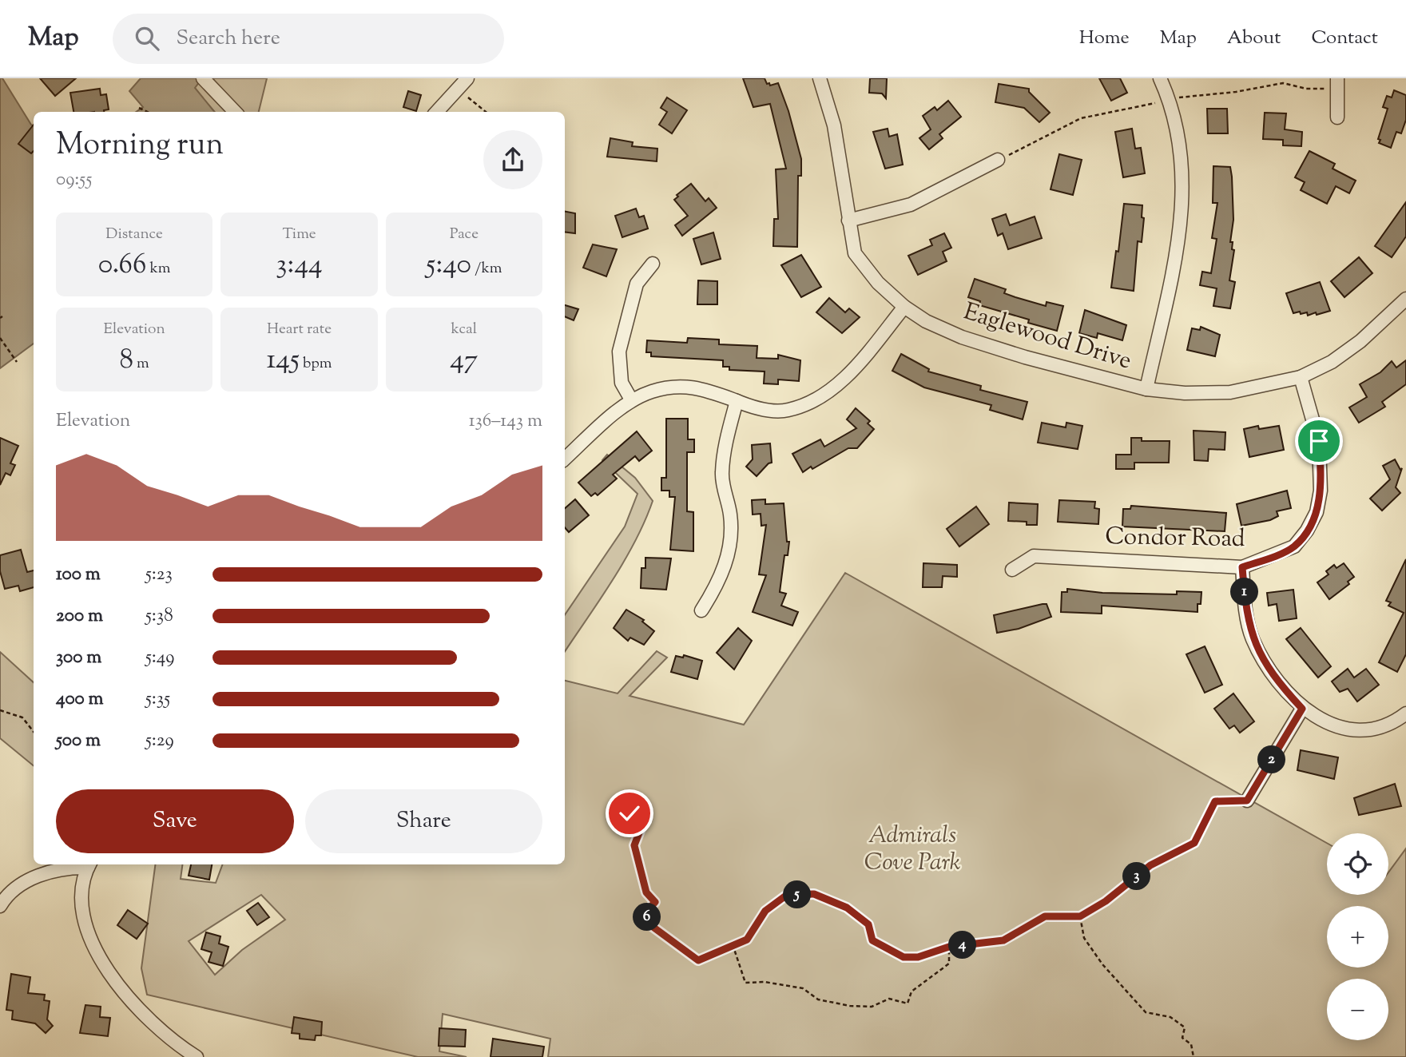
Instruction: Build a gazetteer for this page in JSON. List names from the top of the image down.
{
  "streets": {
    "street": ["Eaglewood Drive", "Condor Road"]
  },
  "crossings": [
    ["Eaglewood Drive", "Condor Road"]
  ],
  "parks": ["Admirals Cove Park"],
  "page": {
    "header": "Map",
    "search": "Search here",
    "nav": [
      "Home",
      "Map",
      "About",
      "Contact"
    ],
    "heading": ["Morning run", "09:55"],
    "stats": [
      ["Distance", "0.66 km"],
      ["Time", "3:44"],
      ["Pace", "5:40 /km"],
      ["Elevation", "8 m"],
      ["Heart rate", "145 bpm"],
      ["kcal", "47"]
    ],
    "chart": ["Elevation", "136–143 m"],
    "list": [
      {
        "name": "100 m",
        "note": "5:23"
      },
      {
        "name": "200 m",
        "note": "5:38"
      },
      {
        "name": "300 m",
        "note": "5:49"
      },
      {
        "name": "400 m",
        "note": "5:35"
      },
      {
        "name": "500 m",
        "note": "5:29"
      }
    ],
    "pins": [
      "1",
      "2",
      "3",
      "5",
      "6",
      "4"
    ],
    "buttons": ["Save", "Share"],
    "map_buttons": ["+", "−"]
  }
}
